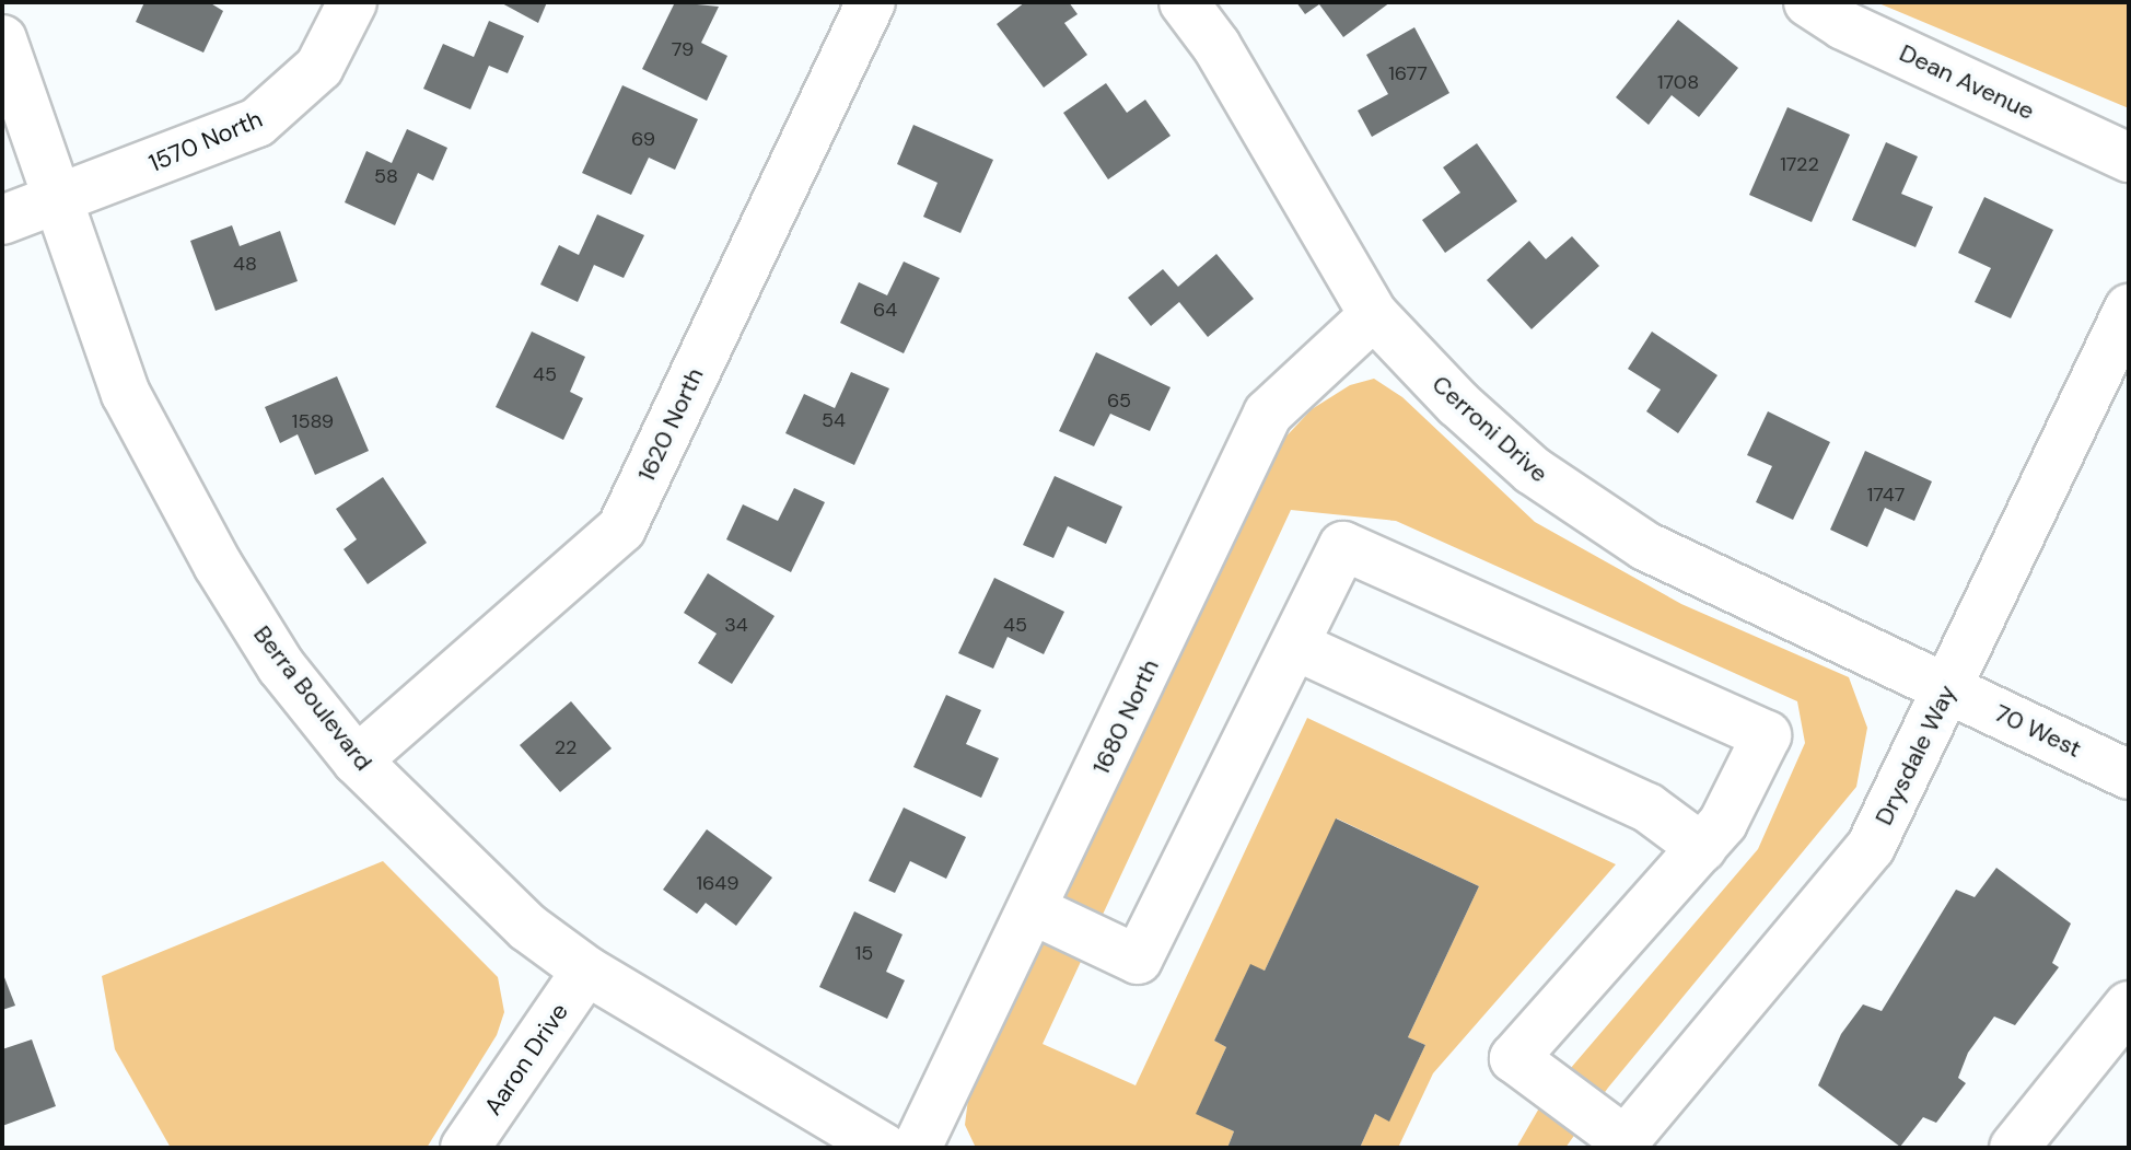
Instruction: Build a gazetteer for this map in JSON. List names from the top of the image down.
{
  "streets": {
    "street": [
      "Dean Avenue",
      "1570 North",
      "1620 North",
      "Cerroni Drive",
      "Berra Boulevard",
      "1680 North",
      "70 West",
      "Drysdale Way",
      "Aaron Drive"
    ]
  },
  "crossings": [
    ["1570 North", "Berra Boulevard"],
    ["1620 North", "Berra Boulevard"],
    ["Cerroni Drive", "1680 North"],
    ["Cerroni Drive", "70 West"],
    ["Cerroni Drive", "Drysdale Way"],
    ["Berra Boulevard", "Aaron Drive"],
    ["70 West", "Drysdale Way"]
  ],
  "house_numbers": [
    "79",
    "1677",
    "1708",
    "69",
    "1722",
    "58",
    "48",
    "64",
    "45",
    "65",
    "54",
    "1589",
    "1747",
    "34",
    "45",
    "22",
    "1649",
    "15"
  ]
}
